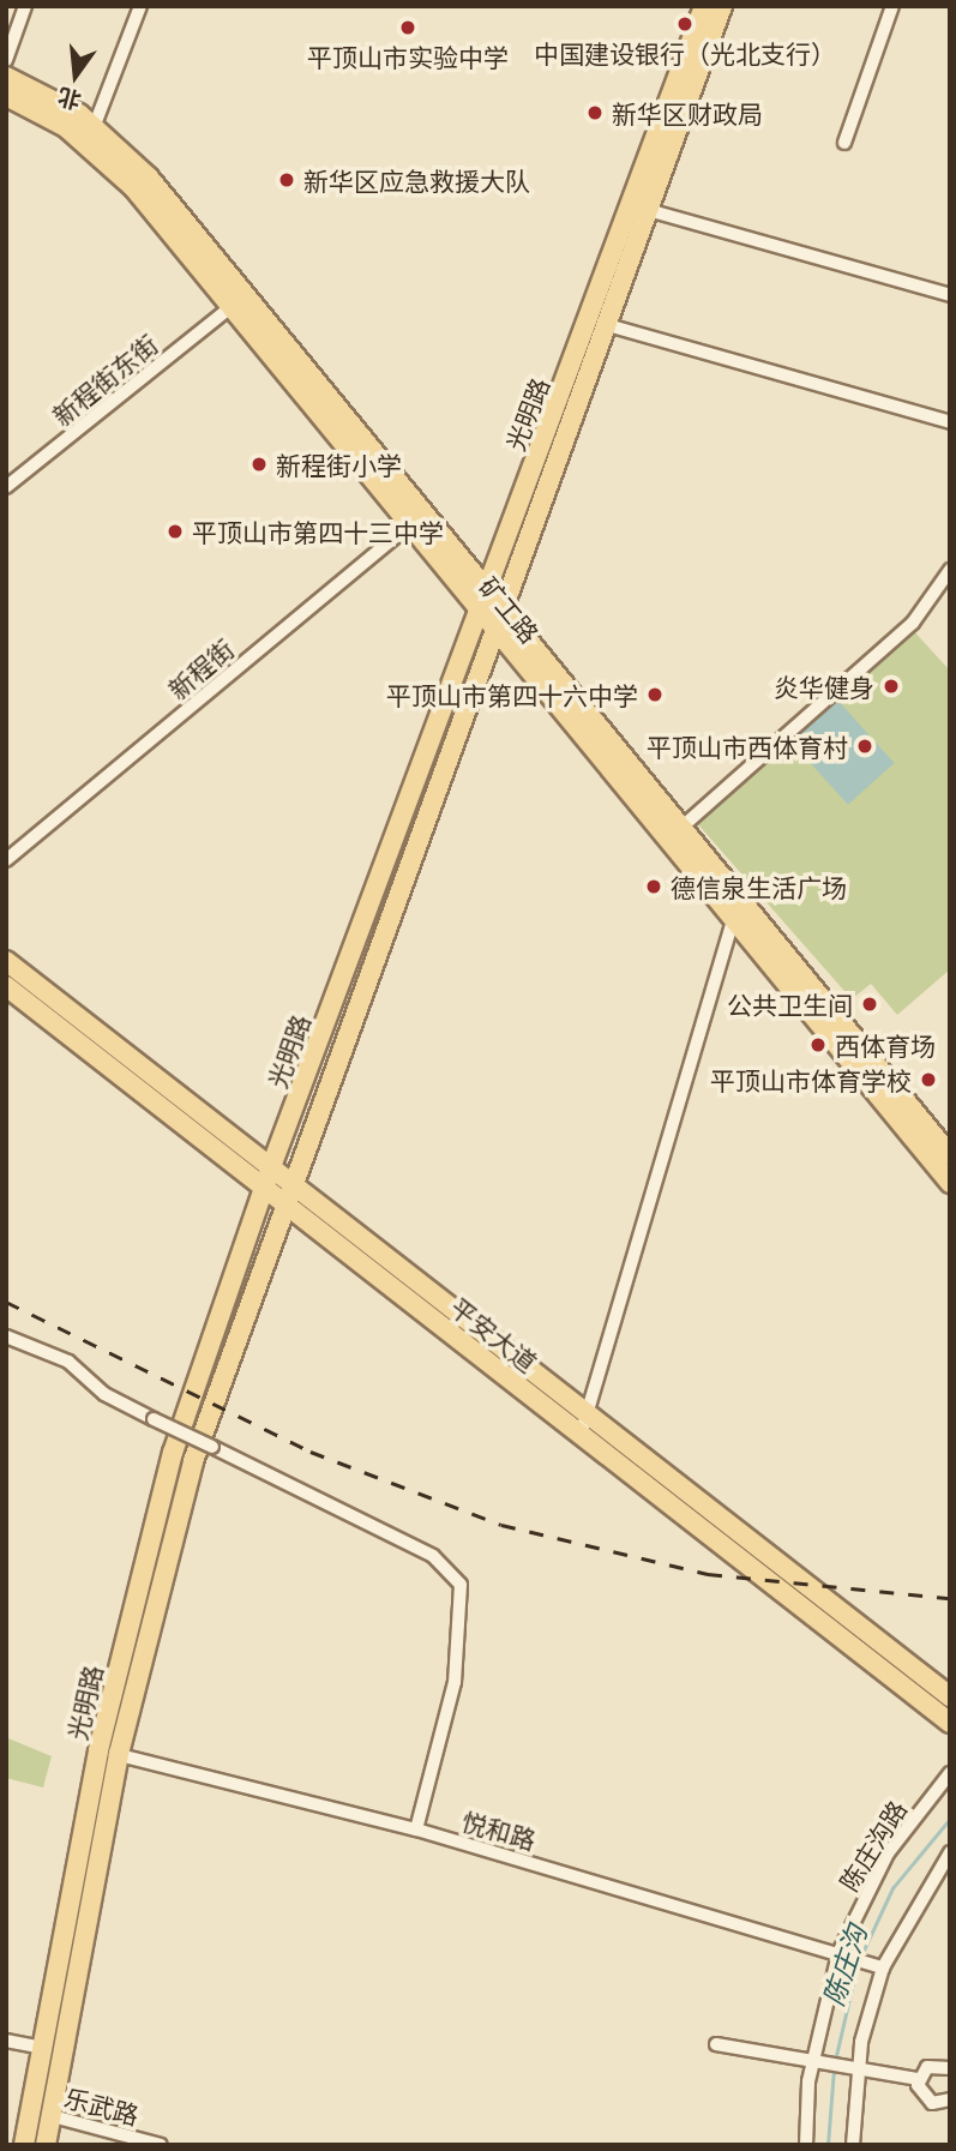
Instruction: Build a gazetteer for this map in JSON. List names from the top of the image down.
{
  "streets": {
    "main road": ["光明路", "矿工路", "平安大道"],
    "street": [
      "新程街东街",
      "新程街",
      "悦和路",
      "陈庄沟路",
      "乐武路"
    ]
  },
  "crossings": [
    ["新程街东街", "矿工路"],
    ["光明路", "矿工路"],
    ["光明路", "平安大道"],
    ["光明路", "悦和路"],
    ["光明路", "乐武路"],
    ["矿工路", "新程街"],
    ["悦和路", "陈庄沟路"]
  ],
  "water": ["陈庄沟"],
  "places": [
    "中国建设银行（光北支行）",
    "平顶山市实验中学",
    "新华区财政局",
    "新华区应急救援大队",
    "新程街小学",
    "平顶山市第四十三中学",
    "炎华健身",
    "平顶山市第四十六中学",
    "平顶山市西体育村",
    "德信泉生活广场",
    "公共卫生间",
    "西体育场",
    "平顶山市体育学校"
  ],
  "north": "bottom"
}
